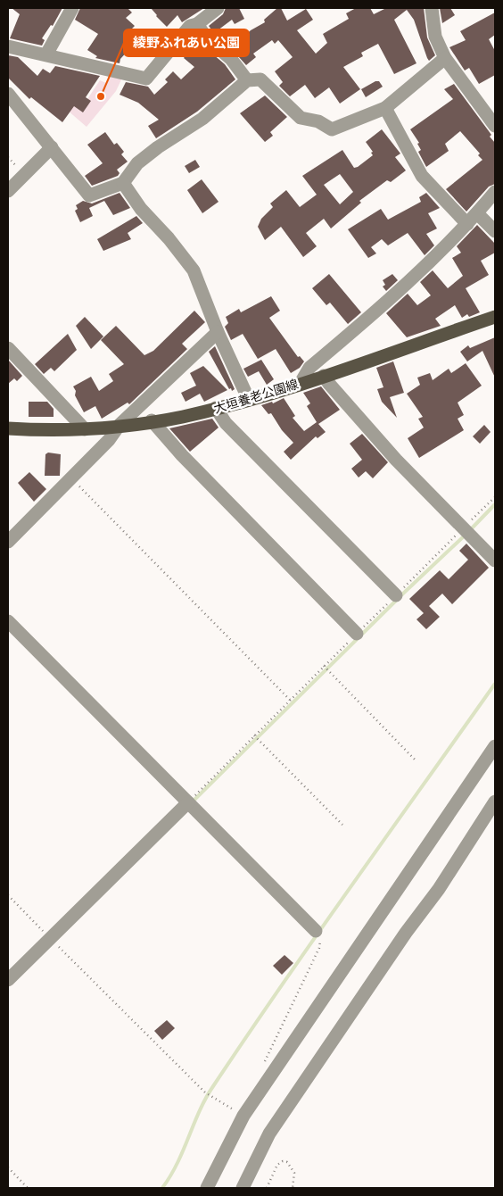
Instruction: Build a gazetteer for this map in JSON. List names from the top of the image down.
{
  "streets": {
    "main road": ["大垣養老公園線"]
  },
  "places": ["綾野ふれあい公園"]
}
